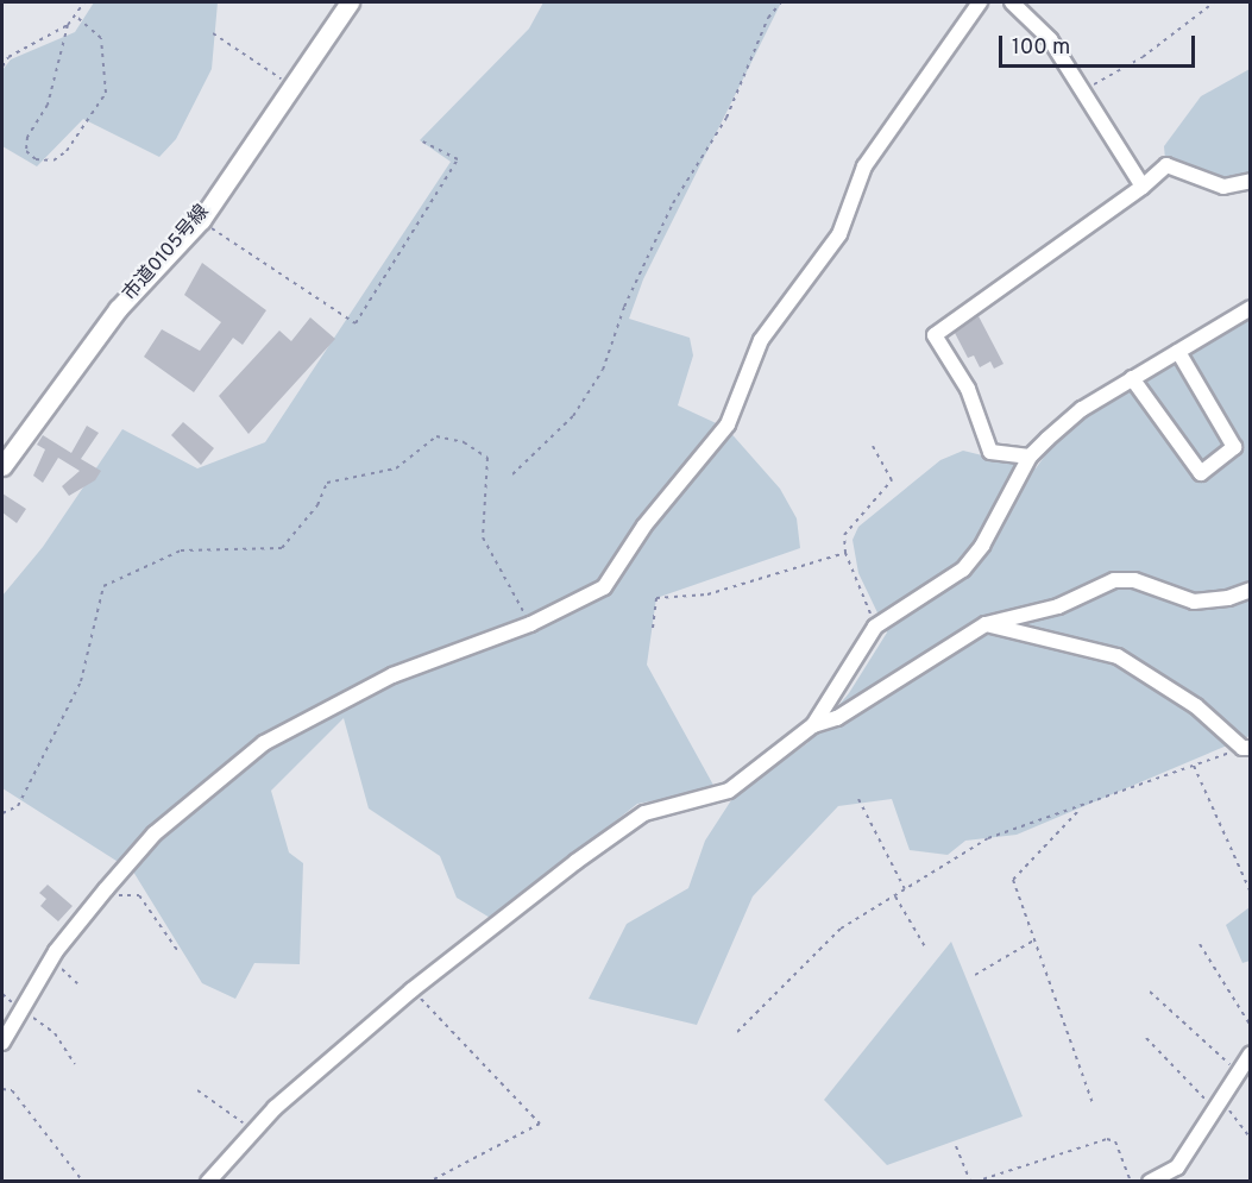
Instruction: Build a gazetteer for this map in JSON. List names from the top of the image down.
{
  "streets": {
    "street": ["市道0105号線"]
  },
  "scale_bar": "100 m"
}
